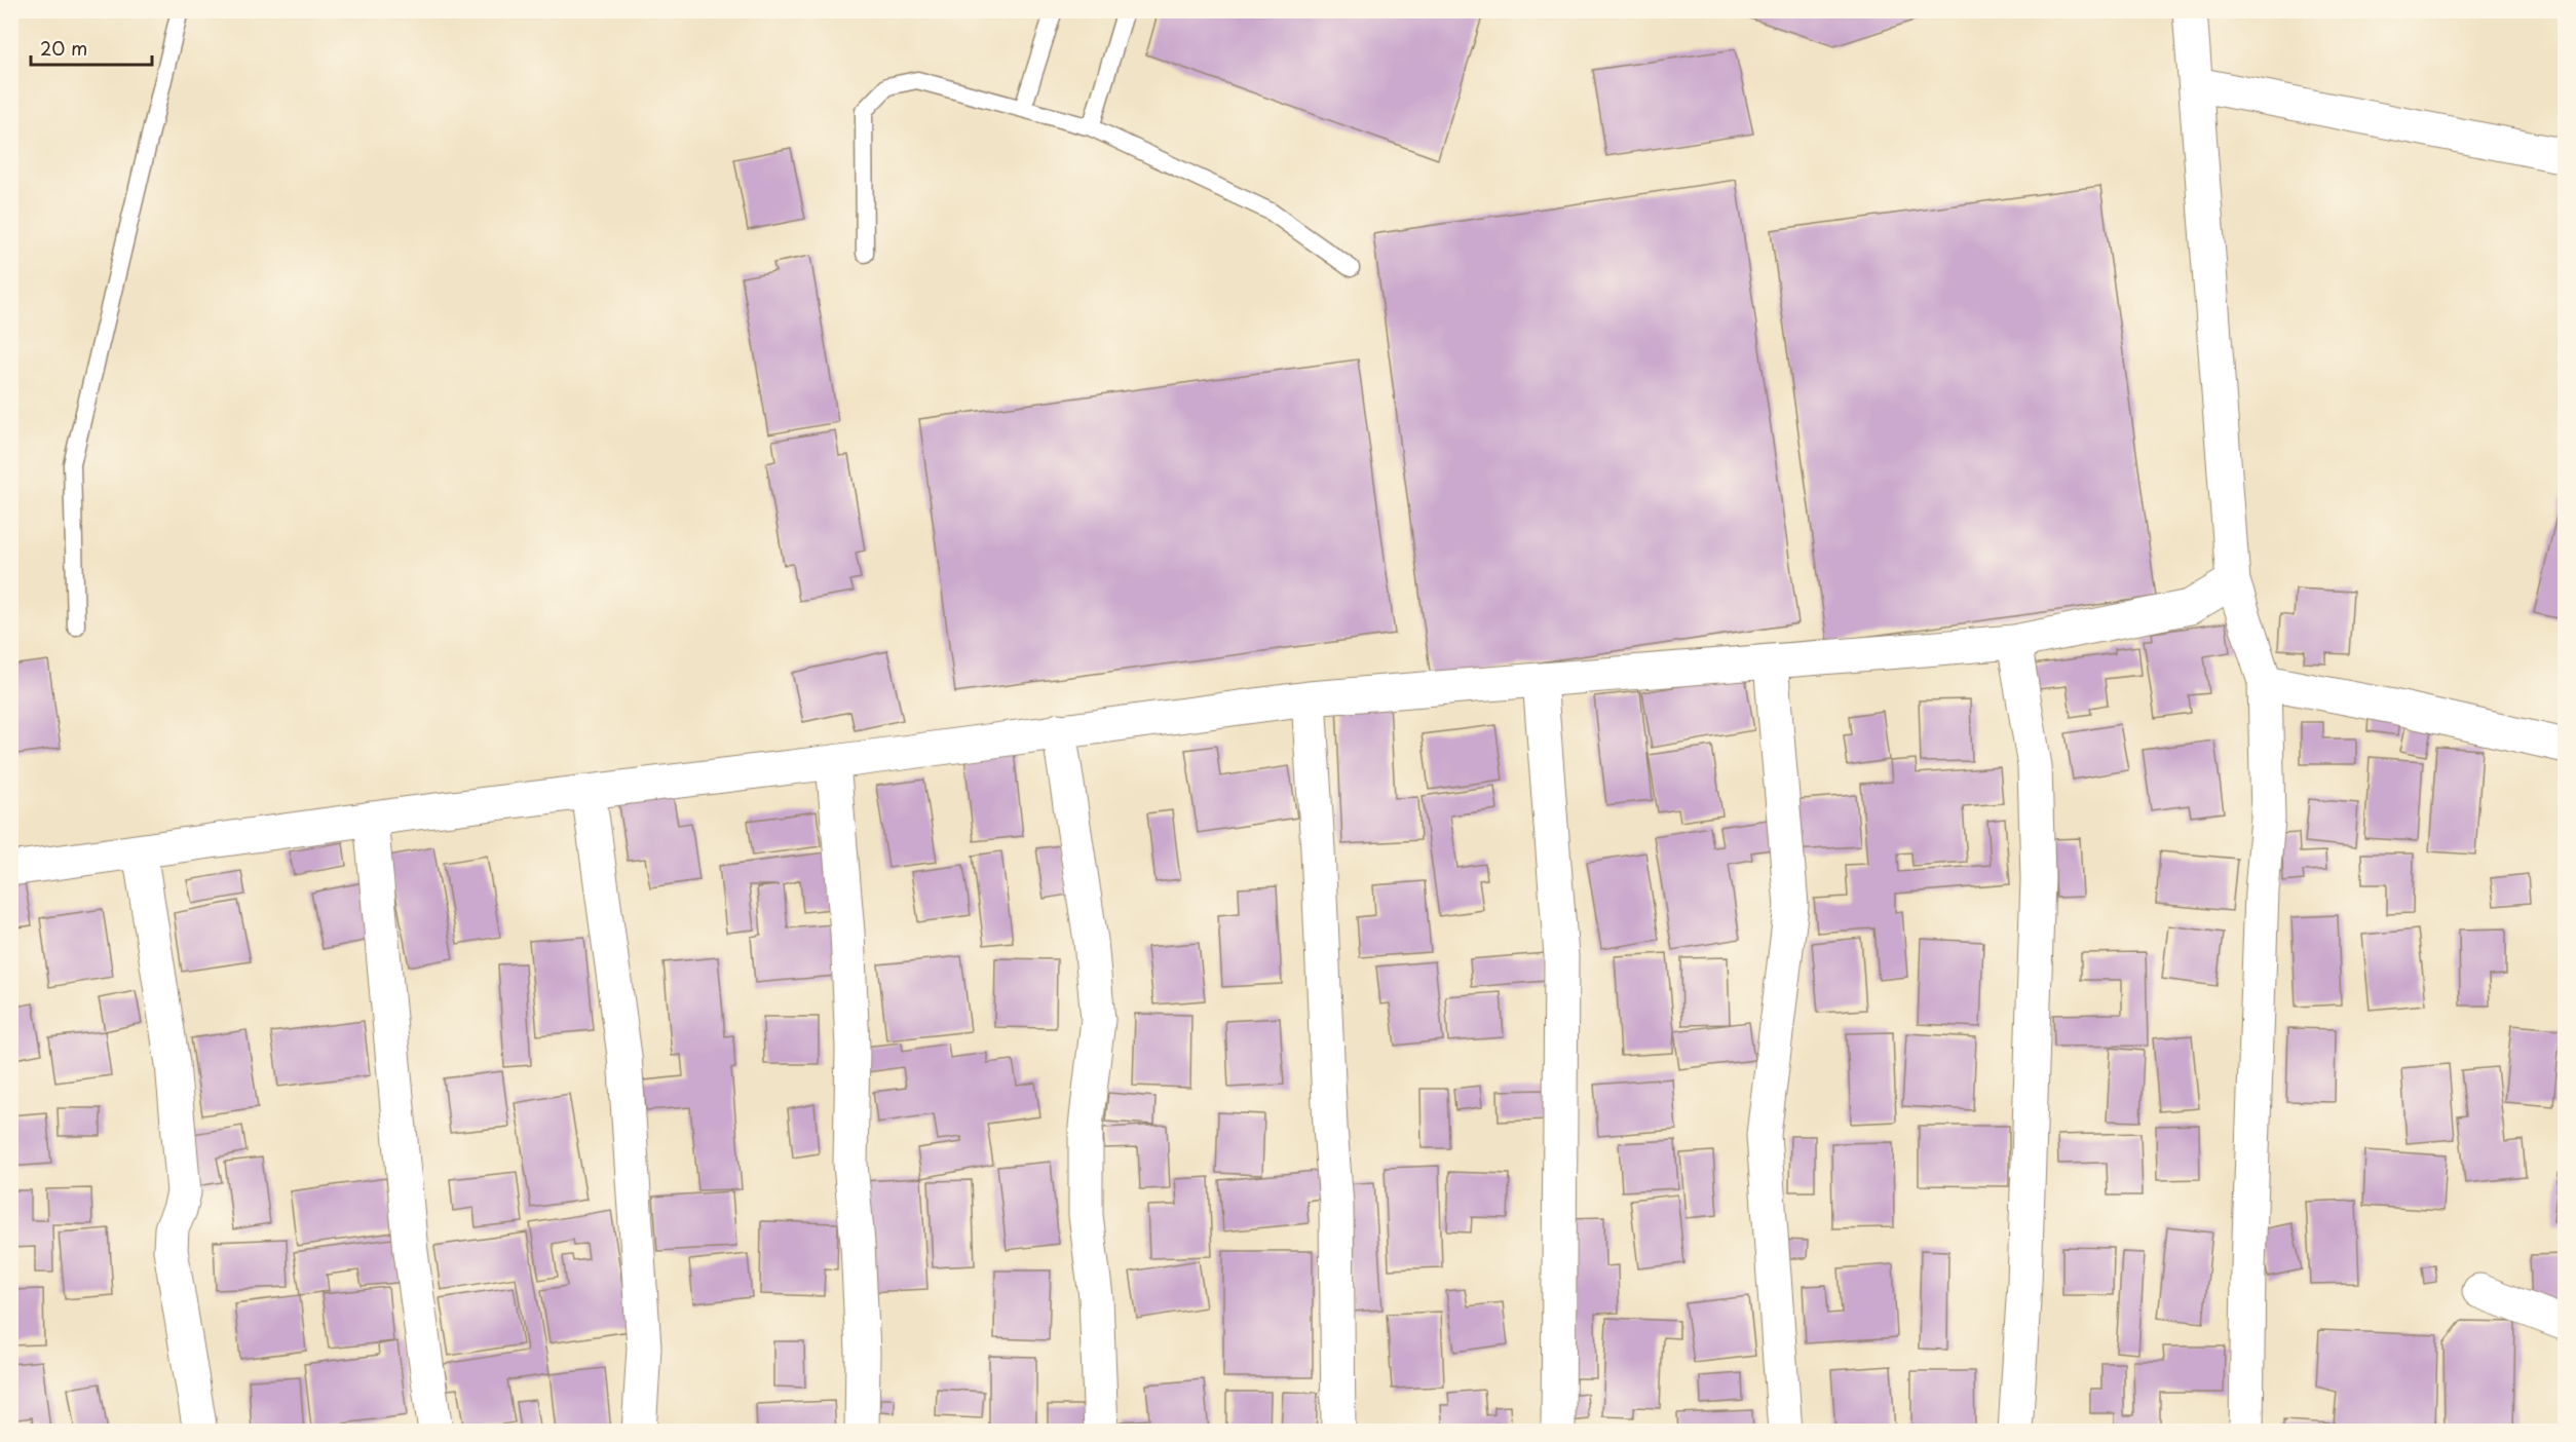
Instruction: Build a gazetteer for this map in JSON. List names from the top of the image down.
{
  "scale_bar": "20 m"
}
